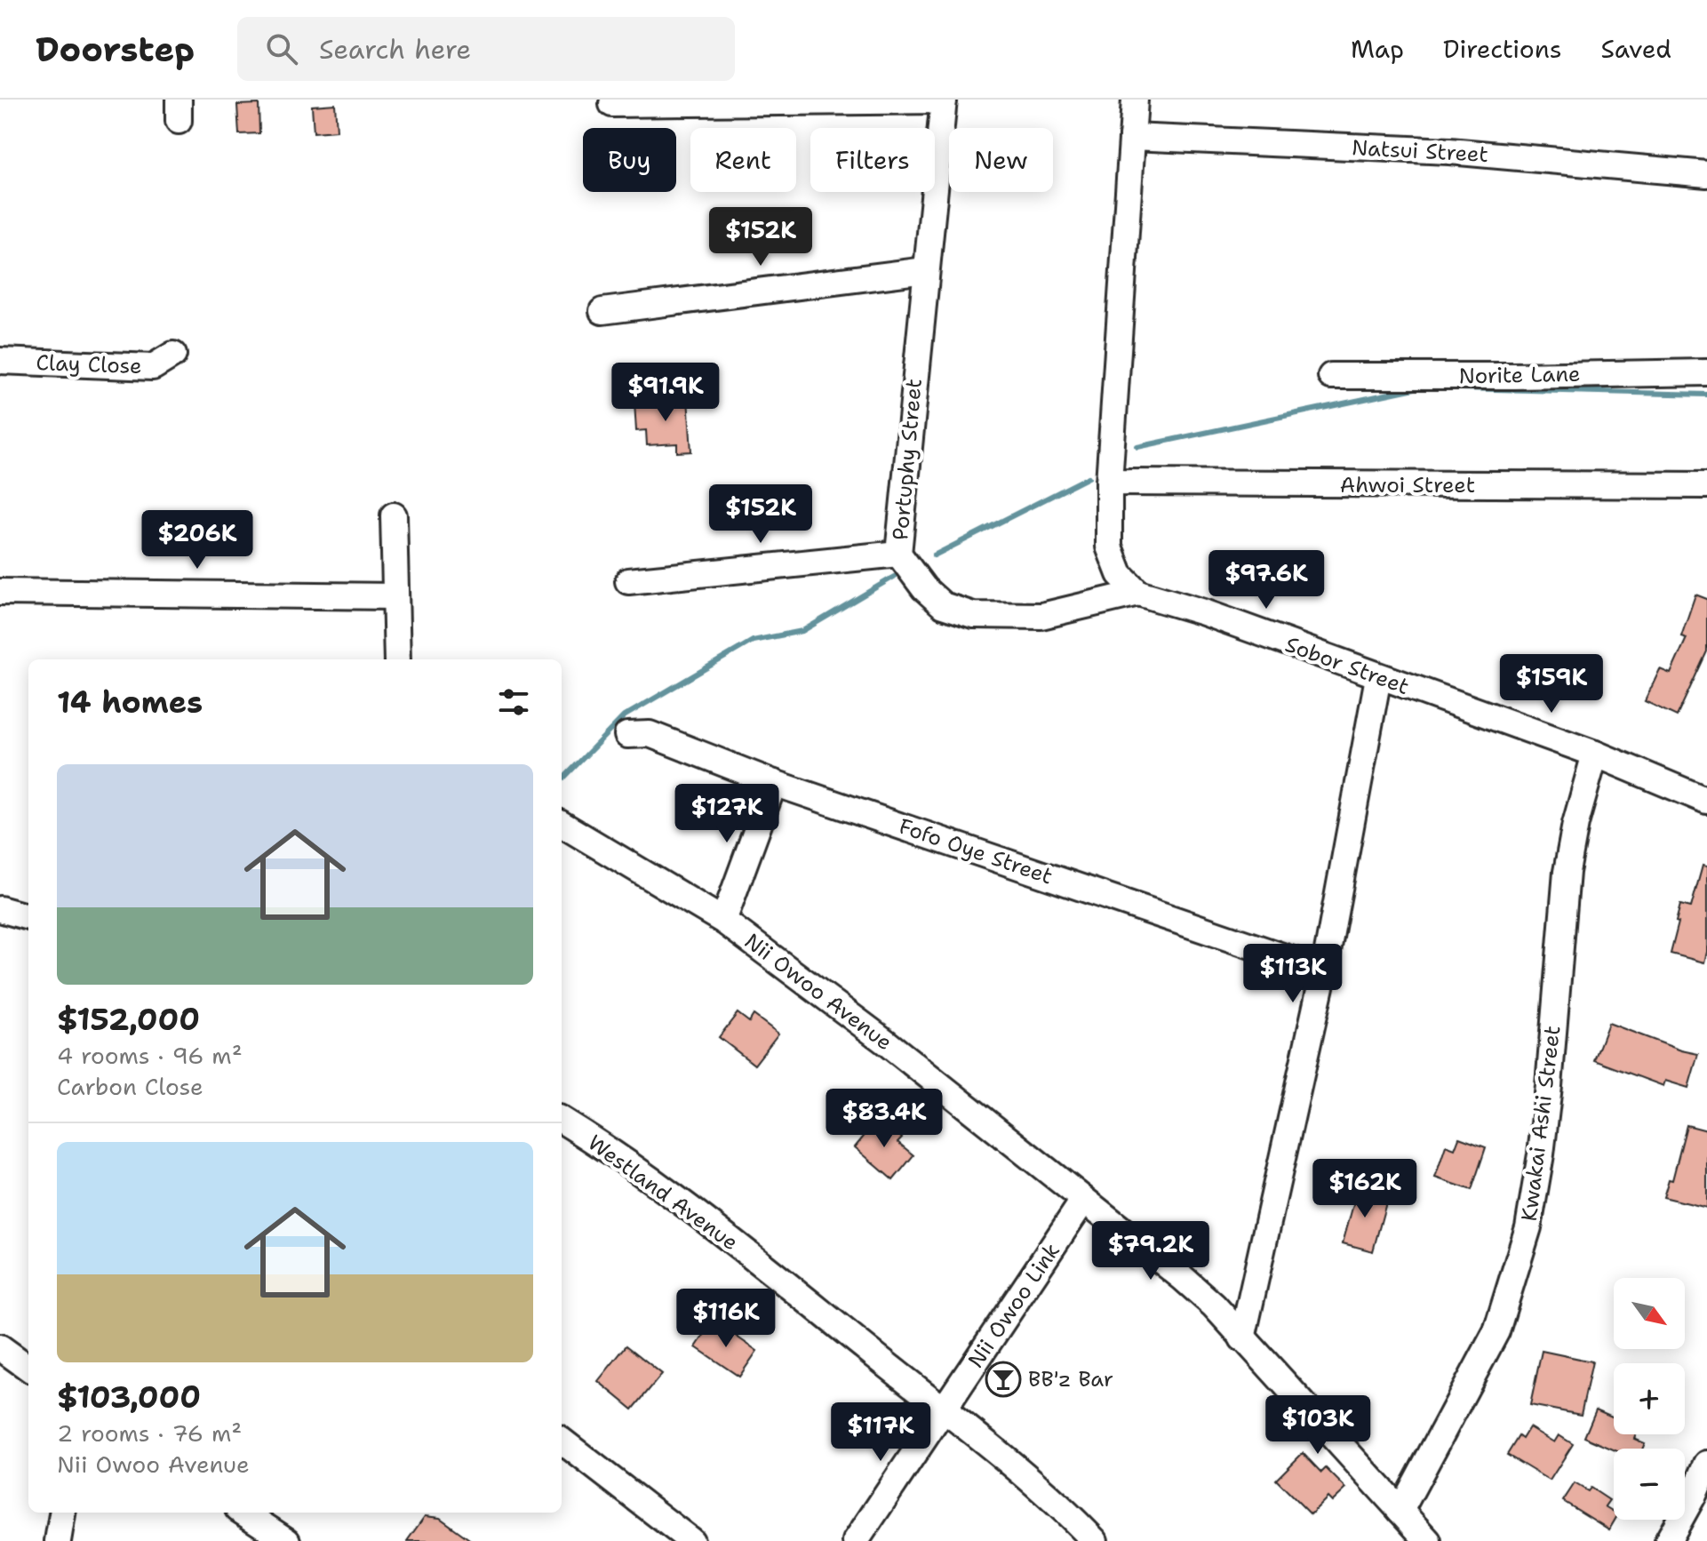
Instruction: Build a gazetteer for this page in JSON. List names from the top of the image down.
{
  "streets": {
    "street": [
      "Natsui Street",
      "Clay Close",
      "Norite Lane",
      "Portuphy Street",
      "Ahwoi Street",
      "Sobor Street",
      "Fofo Oye Street",
      "Nii Owoo Avenue",
      "Kwakai Ashi Street",
      "Westland Avenue",
      "Nii Owoo Link"
    ]
  },
  "crossings": [
    ["Portuphy Street", "Sobor Street"],
    ["Sobor Street", "Kwakai Ashi Street"],
    ["Nii Owoo Avenue", "Kwakai Ashi Street"],
    ["Nii Owoo Avenue", "Nii Owoo Link"],
    ["Westland Avenue", "Nii Owoo Link"]
  ],
  "places": {
    "bar": ["BB'z Bar"]
  },
  "north": "bottom right",
  "page": {
    "header": "Doorstep",
    "search": "Search here",
    "nav": ["Map", "Directions", "Saved"],
    "chip": [
      "Buy",
      "Rent",
      "Filters",
      "New"
    ],
    "price": [
      "$152K",
      "$91.9K",
      "$152K",
      "$206K",
      "$97.6K",
      "$159K",
      "$127K",
      "$113K",
      "$83.4K",
      "$162K",
      "$79.2K",
      "$116K",
      "$103K",
      "$117K"
    ],
    "heading": "14 homes",
    "list": [
      {
        "name": "$152,000",
        "note": "4 rooms · 96 m² · Carbon Close"
      },
      {
        "name": "$103,000",
        "note": "2 rooms · 76 m² · Nii Owoo Avenue"
      }
    ],
    "map_buttons": ["+", "−"]
  }
}
